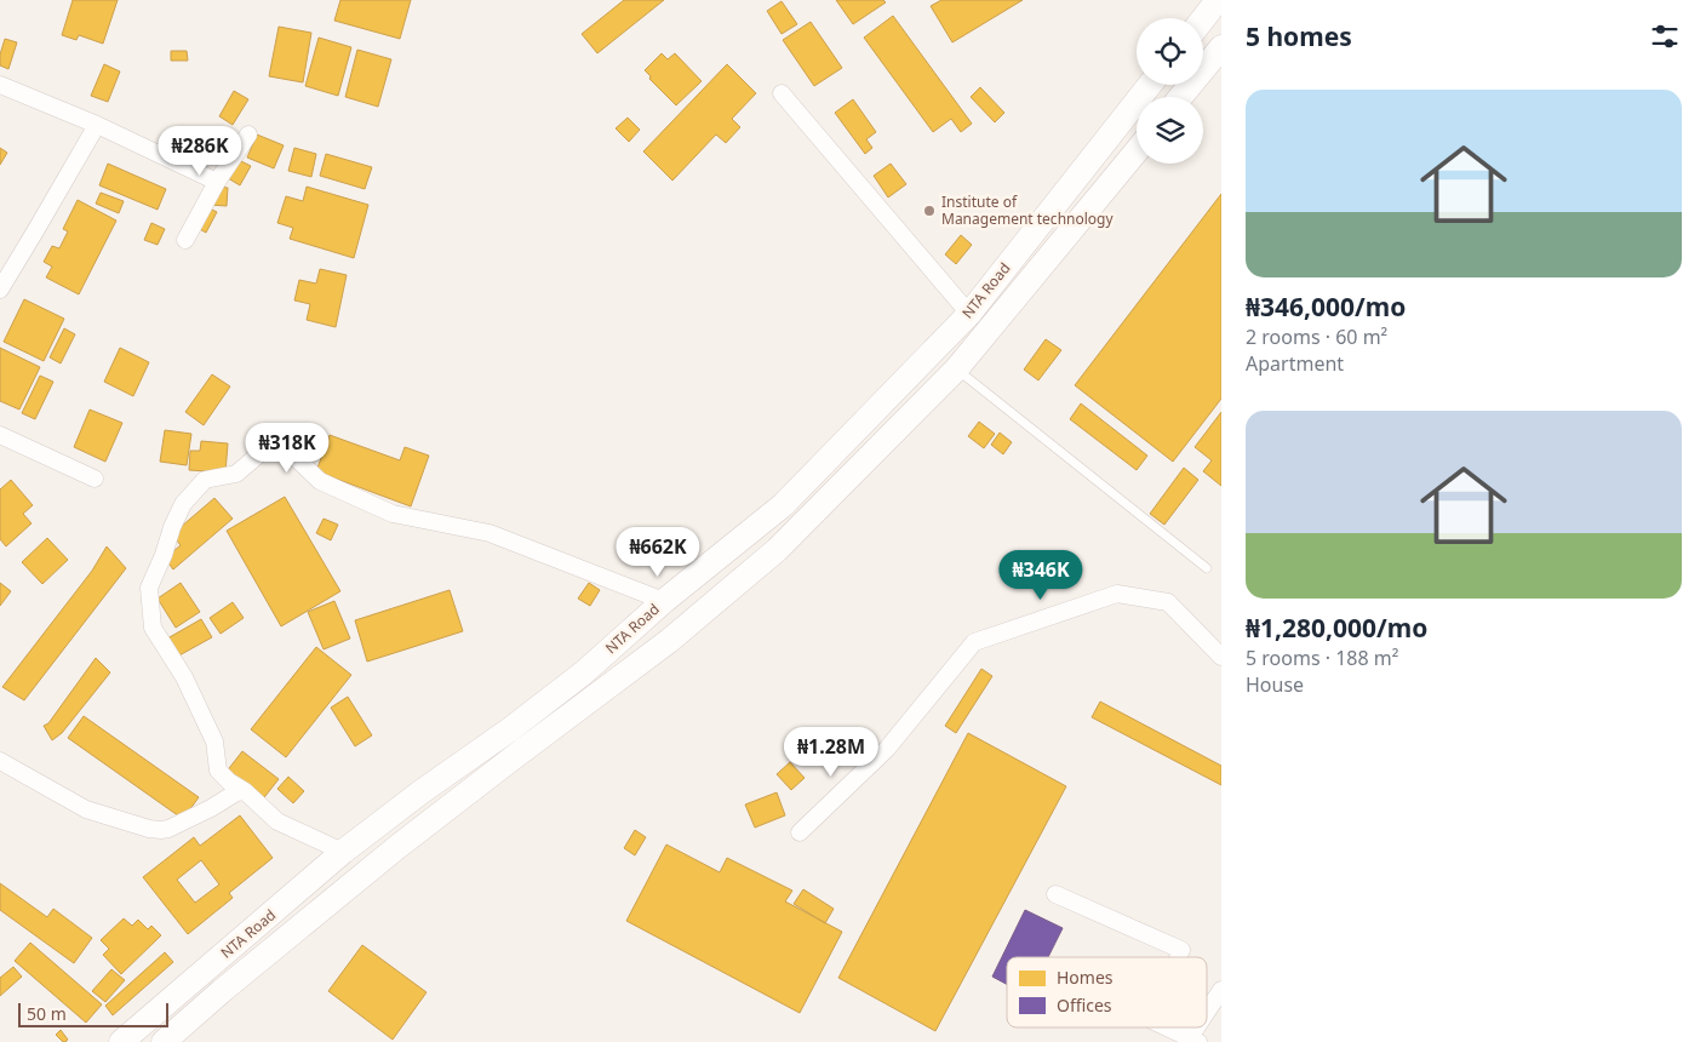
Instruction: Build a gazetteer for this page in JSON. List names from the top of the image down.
{
  "streets": {
    "main road": ["NTA Road"]
  },
  "places": ["Institute of Management technology"],
  "legend": ["Homes", "Offices"],
  "scale_bar": "50 m",
  "page": {
    "heading": "5 homes",
    "list": [
      {
        "name": "₦346,000/mo",
        "note": "2 rooms · 60 m² · Apartment"
      },
      {
        "name": "₦1,280,000/mo",
        "note": "5 rooms · 188 m² · House"
      }
    ],
    "price": [
      "₦286K",
      "₦318K",
      "₦662K",
      "₦346K",
      "₦1.28M"
    ],
    "scale": "50 m"
  }
}
